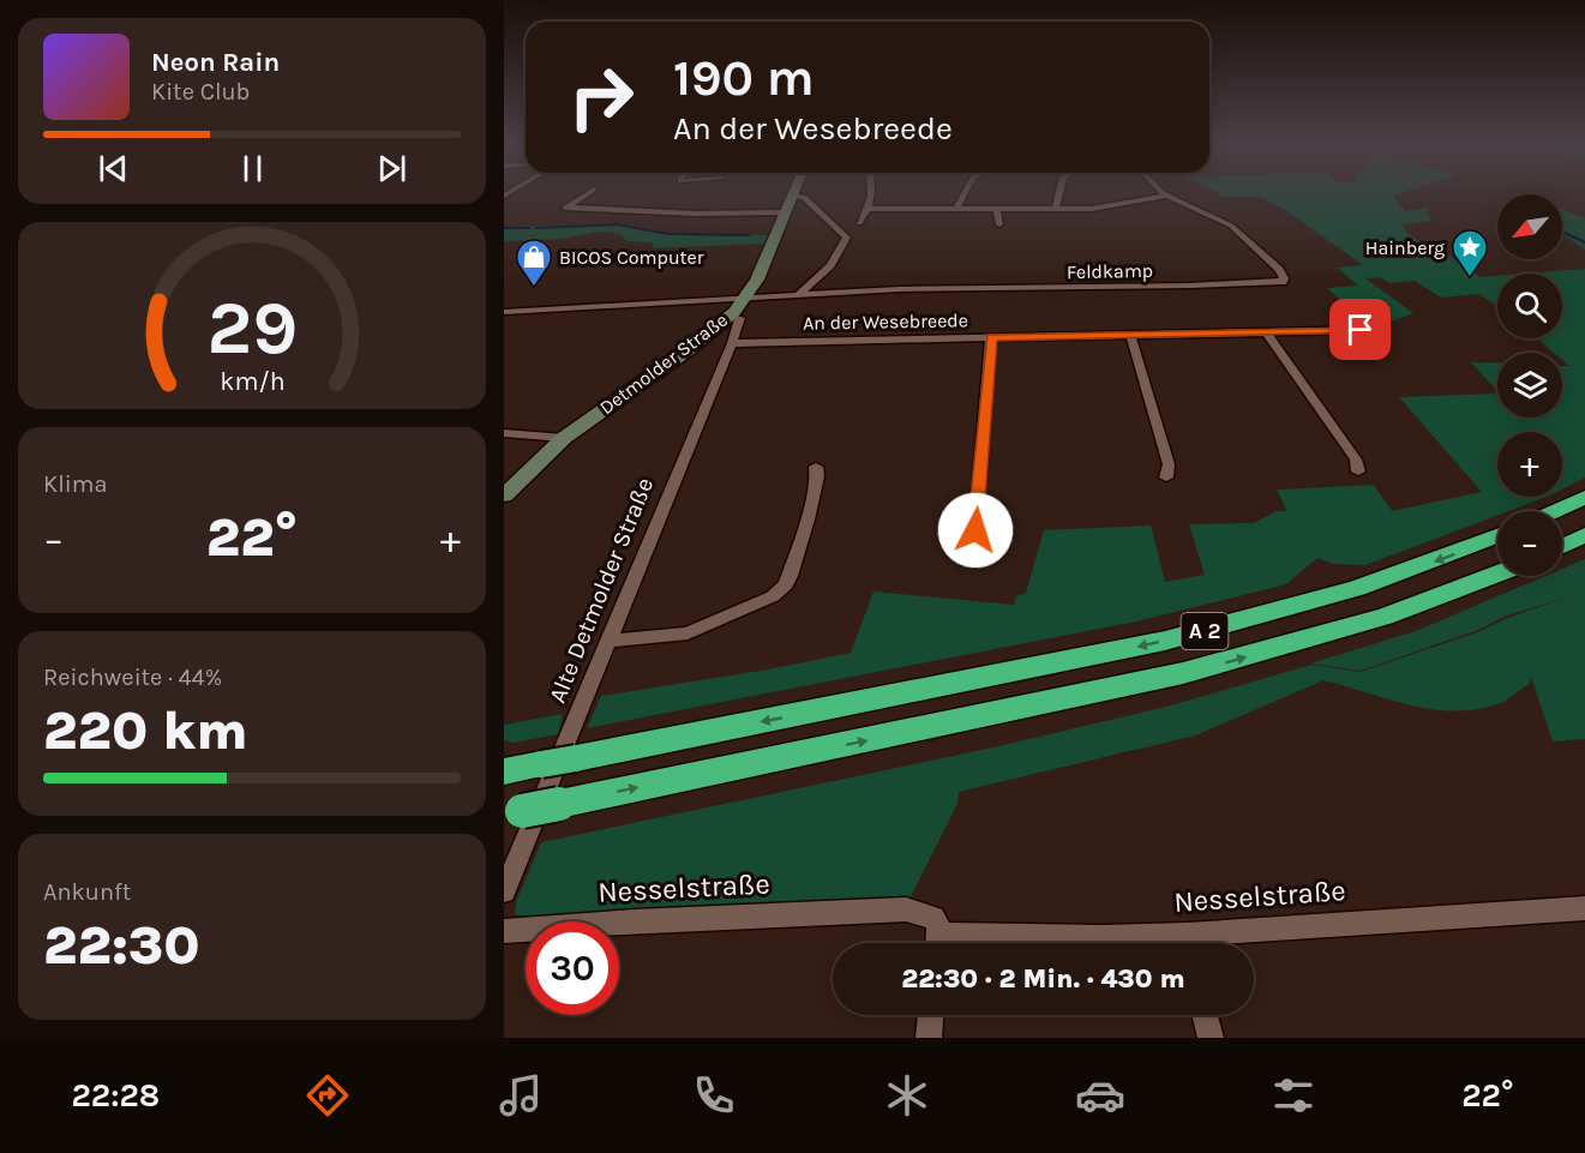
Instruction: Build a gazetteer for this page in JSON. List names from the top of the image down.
{
  "streets": {
    "highway": ["A 2"],
    "street": [
      "Feldkamp",
      "An der Wesebreede",
      "Detmolder Straße",
      "Alte Detmolder Straße",
      "Nesselstraße"
    ]
  },
  "crossings": [
    ["Feldkamp", "Detmolder Straße"],
    ["An der Wesebreede", "Alte Detmolder Straße"],
    ["Detmolder Straße", "Alte Detmolder Straße"]
  ],
  "places": {
    "place": ["Hainberg"],
    "shop": ["BICOS Computer"]
  },
  "north": "bottom left",
  "page": {
    "turn": ["190 m", "An der Wesebreede"],
    "song": ["Neon Rain", "Kite Club"],
    "map_buttons": ["+", "−"],
    "tile": [
      "Klima",
      ["Reichweite · 44%", "220 km"],
      ["Ankunft", "22:30"]
    ],
    "heat": ["−", "22°", "+"],
    "limit": "30",
    "trip": "22:30 · 2 Min. · 430 m",
    "tabs": ["22:28", "22°"],
    "gauge": ["29", "km/h"]
  }
}
